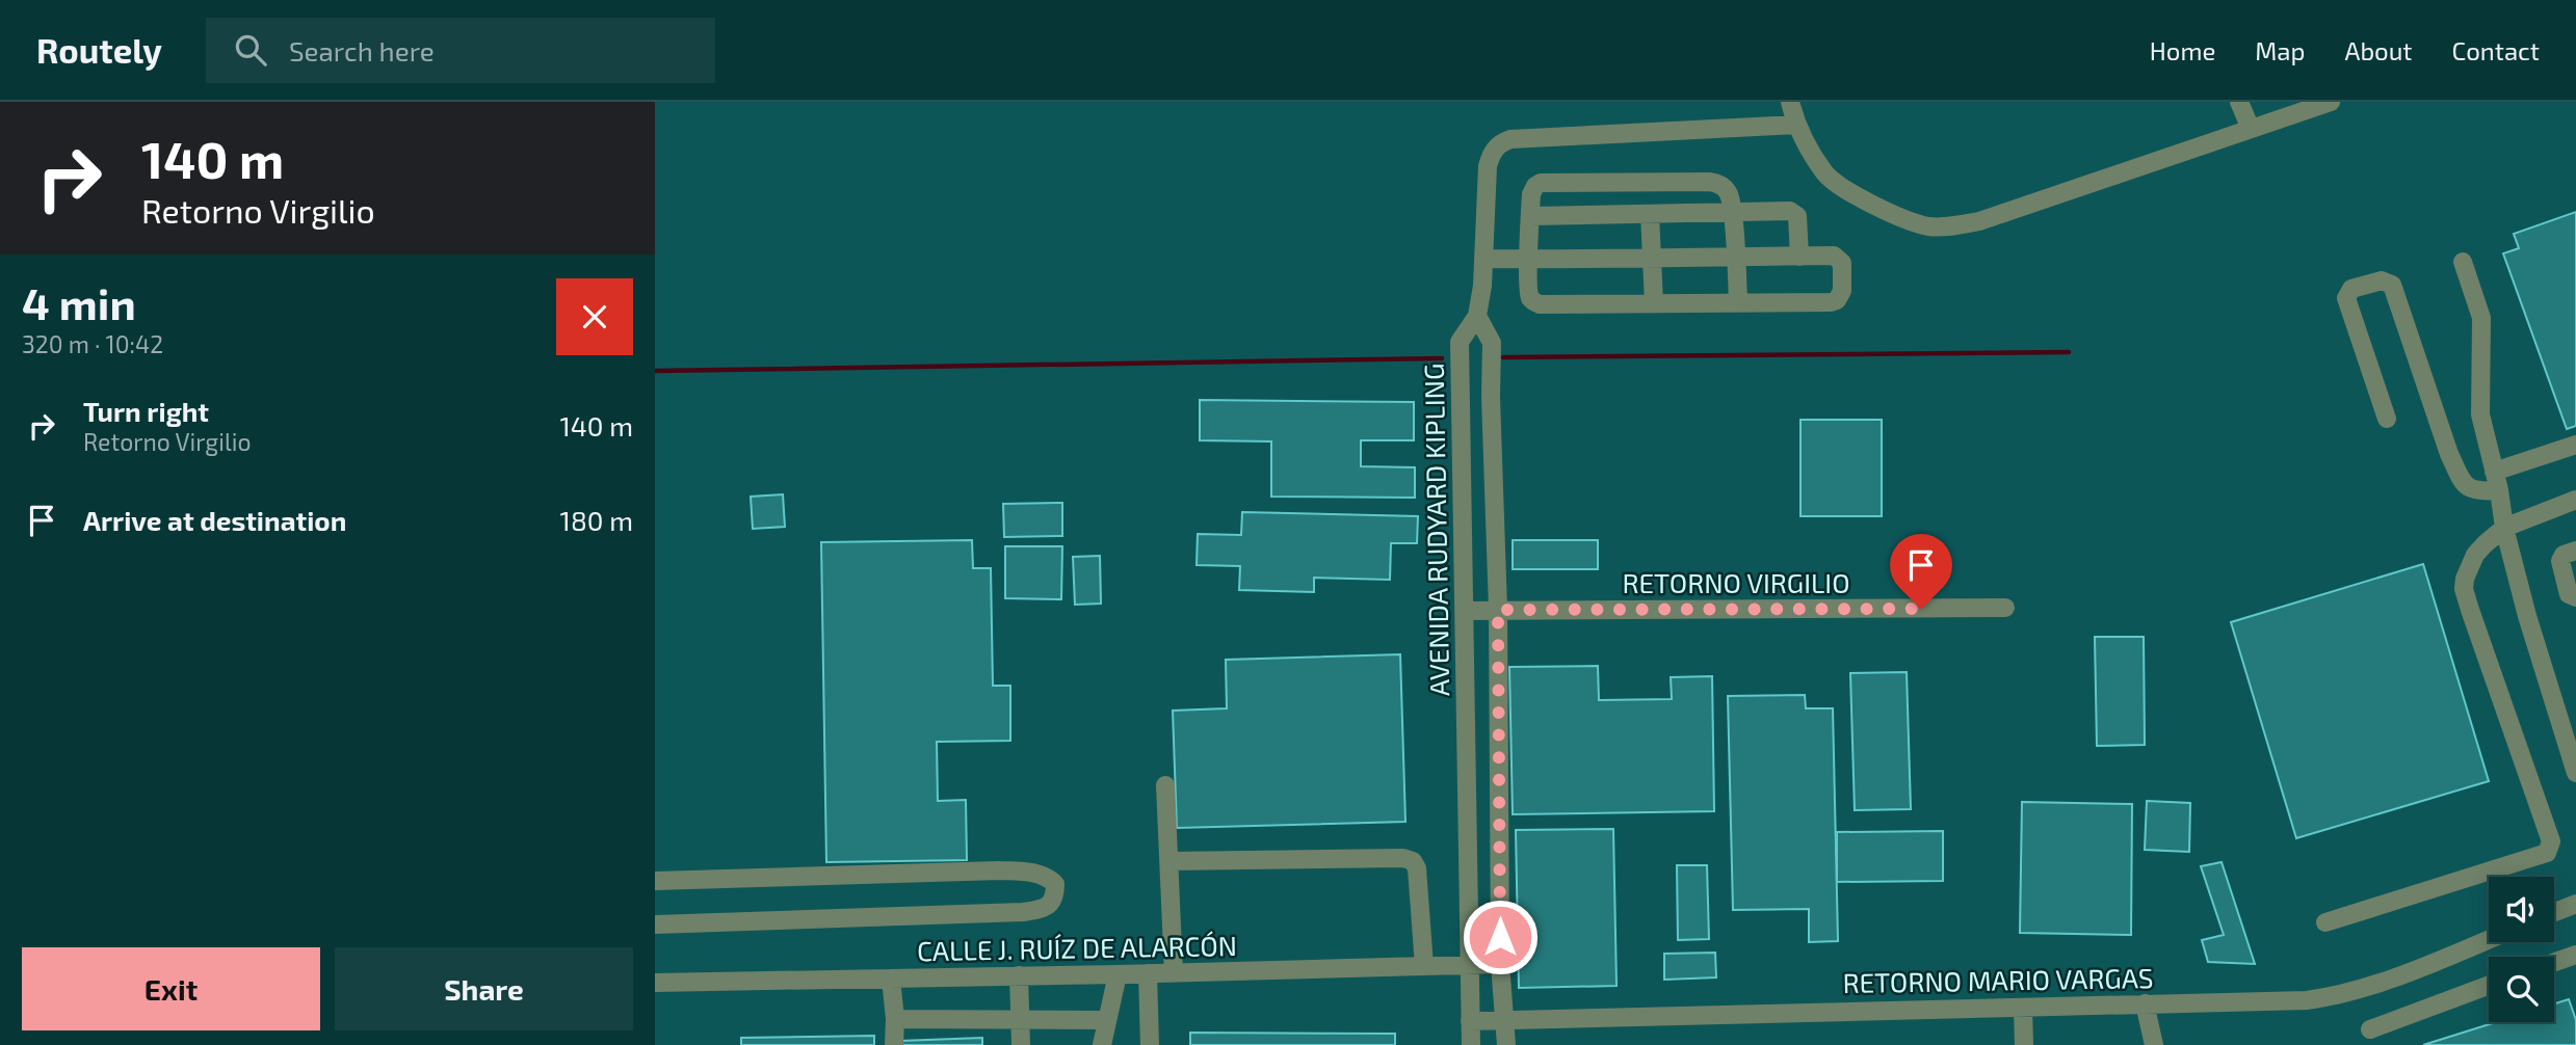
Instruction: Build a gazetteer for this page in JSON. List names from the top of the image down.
{
  "streets": {
    "street": [
      "AVENIDA RUDYARD KIPLING",
      "RETORNO VIRGILIO",
      "CALLE J. RUÍZ DE ALARCÓN",
      "RETORNO MARIO VARGAS"
    ]
  },
  "crossings": [
    ["AVENIDA RUDYARD KIPLING", "RETORNO VIRGILIO"],
    ["AVENIDA RUDYARD KIPLING", "CALLE J. RUÍZ DE ALARCÓN"],
    ["AVENIDA RUDYARD KIPLING", "RETORNO MARIO VARGAS"]
  ],
  "page": {
    "header": "Routely",
    "search": "Search here",
    "nav": [
      "Home",
      "Map",
      "About",
      "Contact"
    ],
    "turn": ["140 m", "Retorno Virgilio"],
    "heading": ["4 min", "320 m · 10:42"],
    "list": [
      {
        "name": "Turn right",
        "note": "Retorno Virgilio",
        "value": "140 m"
      },
      {
        "name": "Arrive at destination",
        "value": "180 m"
      }
    ],
    "buttons": ["Exit", "Share"]
  }
}
